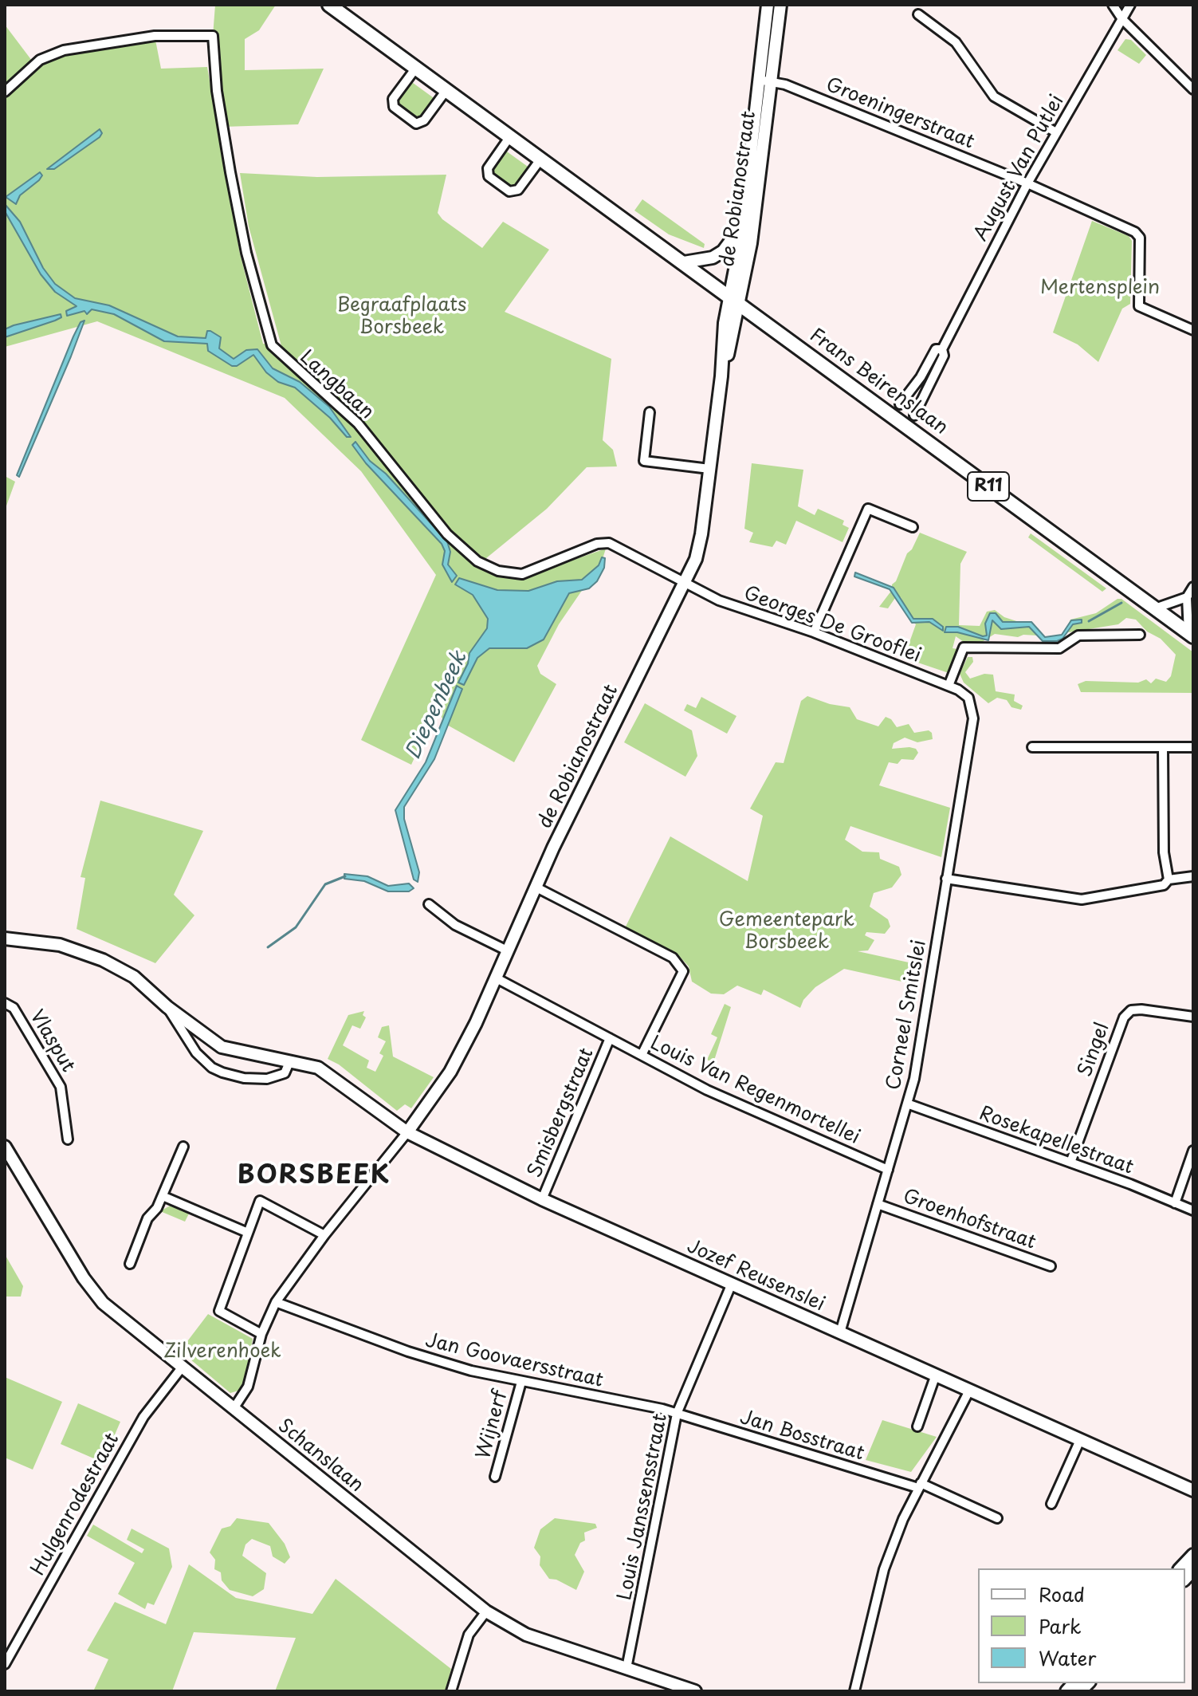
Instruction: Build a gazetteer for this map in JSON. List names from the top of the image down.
{
  "streets": {
    "main road": ["Frans Beirenslaan", "R11"],
    "street": [
      "Groeningerstraat",
      "August Van Putlei",
      "de Robianostraat",
      "Langbaan",
      "Georges De Grooflei",
      "Corneel Smitslei",
      "Vlasput",
      "Singel",
      "Louis Van Regenmortellei",
      "Smisbergstraat",
      "Rosekapellestraat",
      "Groenhofstraat",
      "Jozef Reusenslei",
      "Jan Goovaersstraat",
      "Wijnerf",
      "Jan Bosstraat",
      "Schanslaan",
      "Hulgenrodestraat",
      "Louis Janssensstraat"
    ]
  },
  "crossings": [
    ["Groeningerstraat", "August Van Putlei"],
    ["Groeningerstraat", "de Robianostraat"],
    ["de Robianostraat", "Frans Beirenslaan"],
    ["de Robianostraat", "Georges De Grooflei"],
    ["de Robianostraat", "Louis Van Regenmortellei"],
    ["de Robianostraat", "Jozef Reusenslei"],
    ["Langbaan", "Georges De Grooflei"],
    ["Georges De Grooflei", "Corneel Smitslei"],
    ["Corneel Smitslei", "Louis Van Regenmortellei"],
    ["Corneel Smitslei", "Rosekapellestraat"],
    ["Corneel Smitslei", "Groenhofstraat"],
    ["Corneel Smitslei", "Jozef Reusenslei"],
    ["Singel", "Rosekapellestraat"],
    ["Louis Van Regenmortellei", "Smisbergstraat"],
    ["Smisbergstraat", "Jozef Reusenslei"],
    ["Jozef Reusenslei", "Louis Janssensstraat"],
    ["Jan Goovaersstraat", "Wijnerf"],
    ["Jan Goovaersstraat", "Jan Bosstraat"],
    ["Jan Goovaersstraat", "Louis Janssensstraat"],
    ["Jan Bosstraat", "Louis Janssensstraat"],
    ["Schanslaan", "Hulgenrodestraat"],
    ["Schanslaan", "Louis Janssensstraat"]
  ],
  "districts": ["BORSBEEK"],
  "water": ["Diepenbeek"],
  "parks": [
    "Mertensplein",
    "Begraafplaats Borsbeek",
    "Gemeentepark Borsbeek",
    "Zilverenhoek"
  ],
  "legend": ["Road", "Park", "Water"]
}
